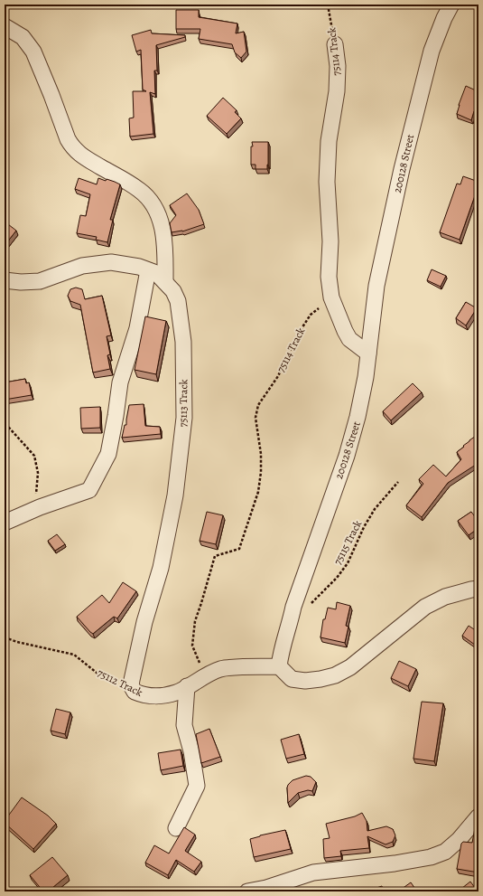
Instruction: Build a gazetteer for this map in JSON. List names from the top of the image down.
{
  "streets": {
    "street": [
      "75114 Track",
      "200128 Street",
      "75113 Track",
      "75112 Track"
    ],
    "path": ["75115 Track"]
  },
  "crossings": [
    ["75114 Track", "75112 Track"],
    ["200128 Street", "75115 Track"],
    ["200128 Street", "75112 Track"],
    ["75113 Track", "75112 Track"]
  ]
}
